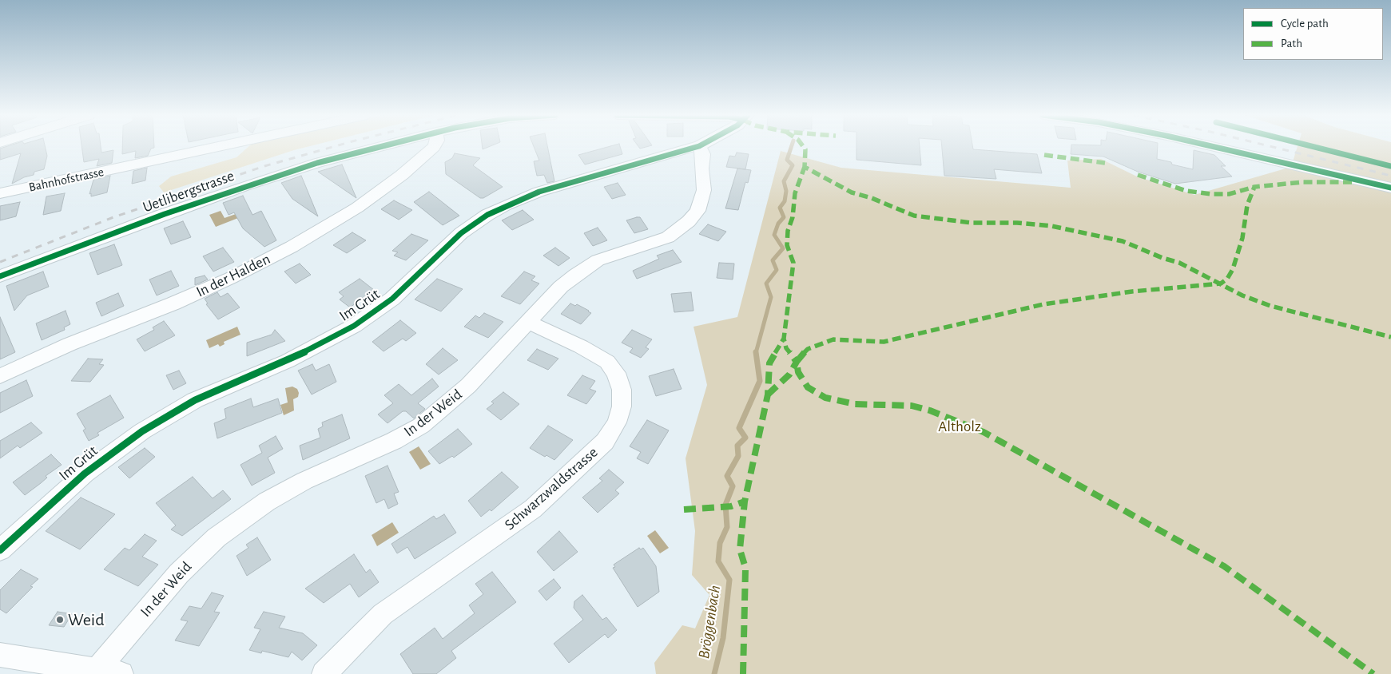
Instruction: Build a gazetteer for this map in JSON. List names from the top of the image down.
{
  "streets": {
    "street": [
      "Bahnhofstrasse",
      "Uetlibergstrasse",
      "In der Halden",
      "Im Grüt",
      "In der Weid",
      "Schwarzwaldstrasse"
    ]
  },
  "crossings": [
    ["In der Weid", "Schwarzwaldstrasse"]
  ],
  "water": ["Bröggenbach"],
  "parks": ["Altholz"],
  "places": ["Weid"],
  "legend": ["Cycle path", "Path"]
}
